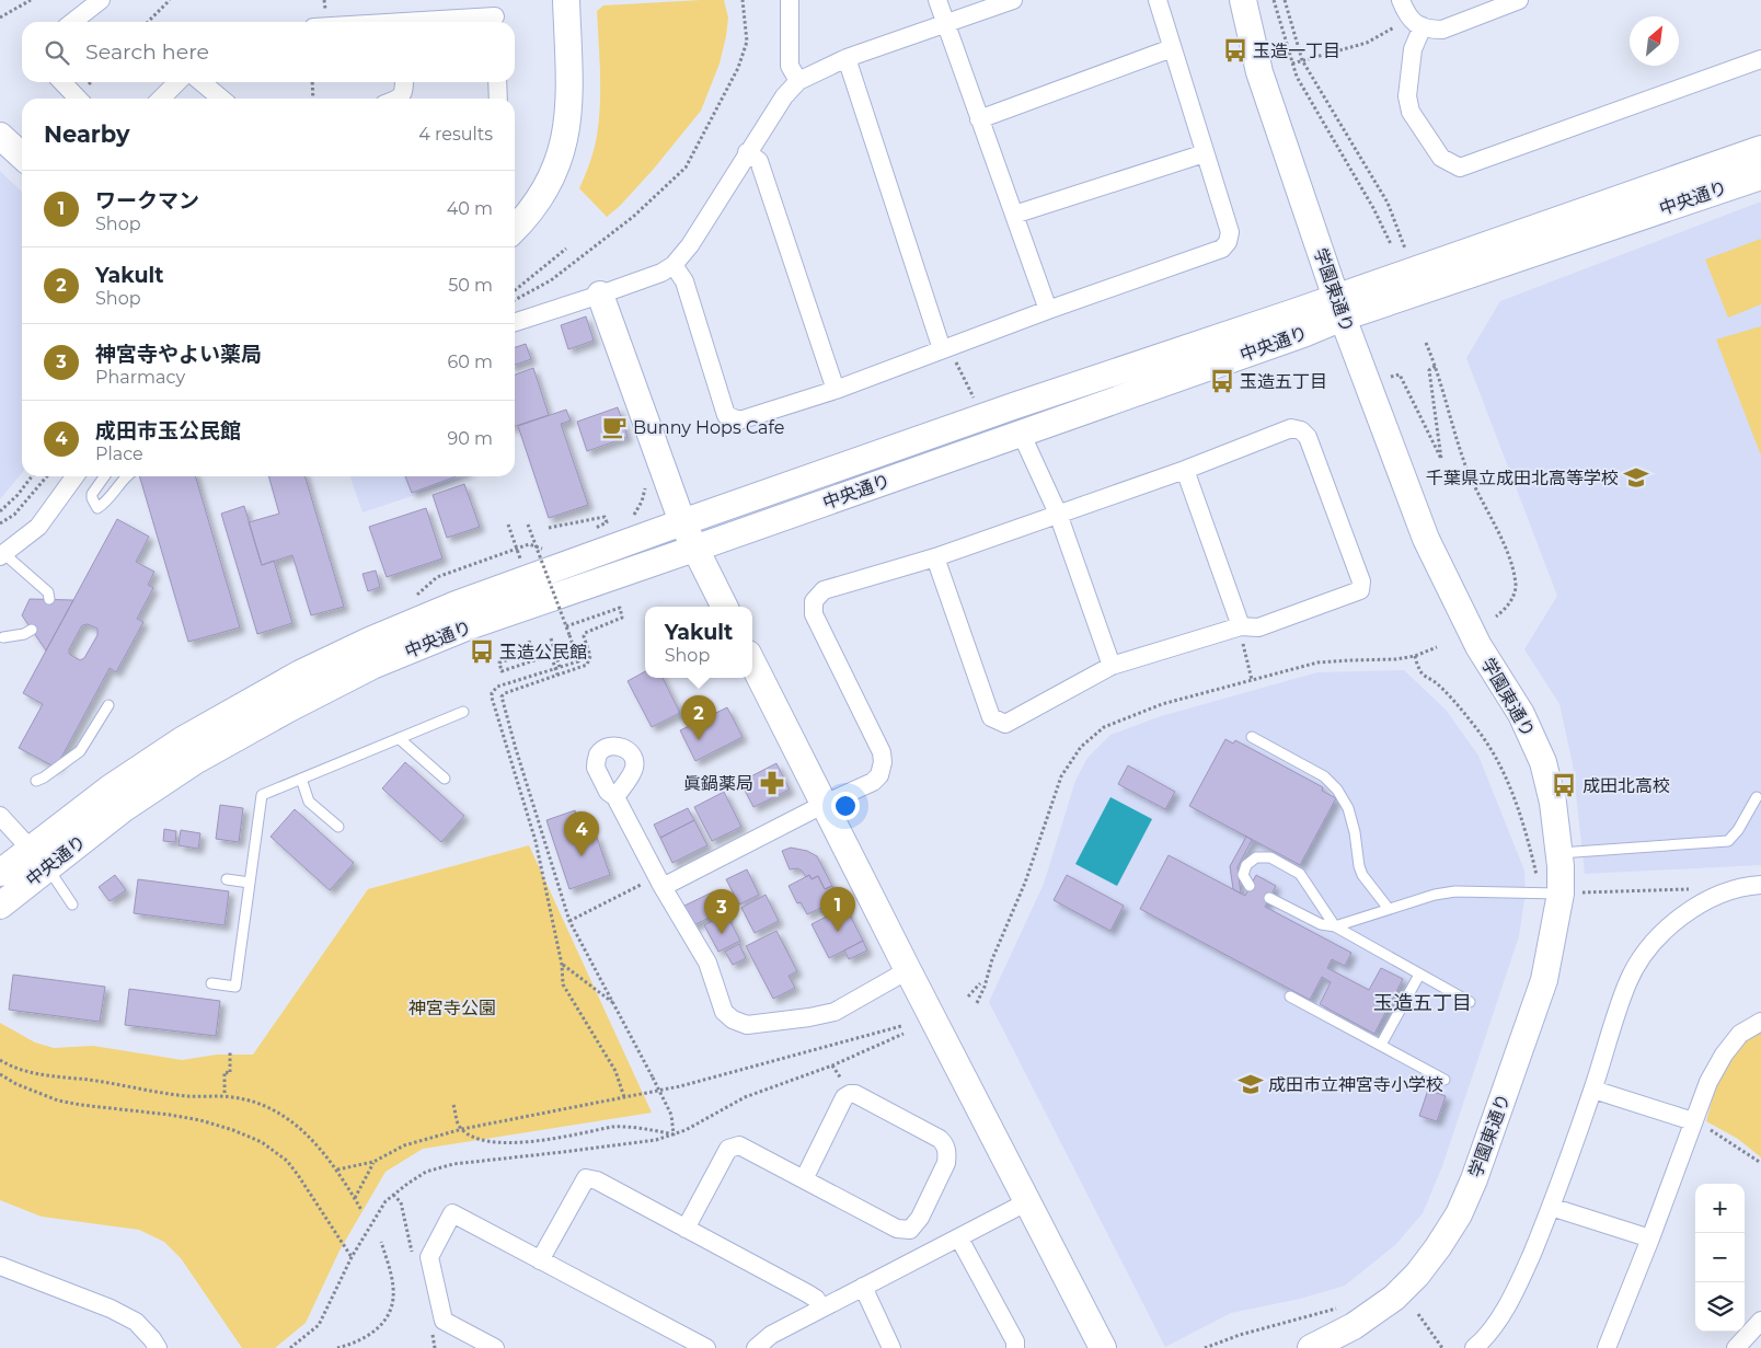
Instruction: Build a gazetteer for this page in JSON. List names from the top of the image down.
{
  "streets": {
    "street": ["中央通り", "学園東通り"]
  },
  "crossings": [
    ["中央通り", "学園東通り"]
  ],
  "districts": ["玉造五丁目"],
  "parks": ["神宮寺公園"],
  "places": {
    "bus stop": [
      "玉造一丁目",
      "玉造五丁目",
      "玉造公民館",
      "成田北高校"
    ],
    "cafe": ["Bunny Hops Cafe"],
    "school or university": ["千葉県立成田北高等学校", "成田市立神宮寺小学校"],
    "pharmacy": ["眞鍋薬局"]
  },
  "north": "top right",
  "page": {
    "search": "Search here",
    "heading": ["Nearby", "4 results"],
    "list": [
      {
        "mark": "1",
        "name": "ワークマン",
        "note": "Shop",
        "value": "40 m"
      },
      {
        "mark": "2",
        "name": "Yakult",
        "note": "Shop",
        "value": "50 m"
      },
      {
        "mark": "3",
        "name": "神宮寺やよい薬局",
        "note": "Pharmacy",
        "value": "60 m"
      },
      {
        "mark": "4",
        "name": "成田市玉公民館",
        "note": "Place",
        "value": "90 m"
      }
    ],
    "popup": ["Yakult", "Shop"],
    "pins": [
      "2",
      "4",
      "1",
      "3"
    ],
    "map_buttons": ["+", "−"]
  }
}
